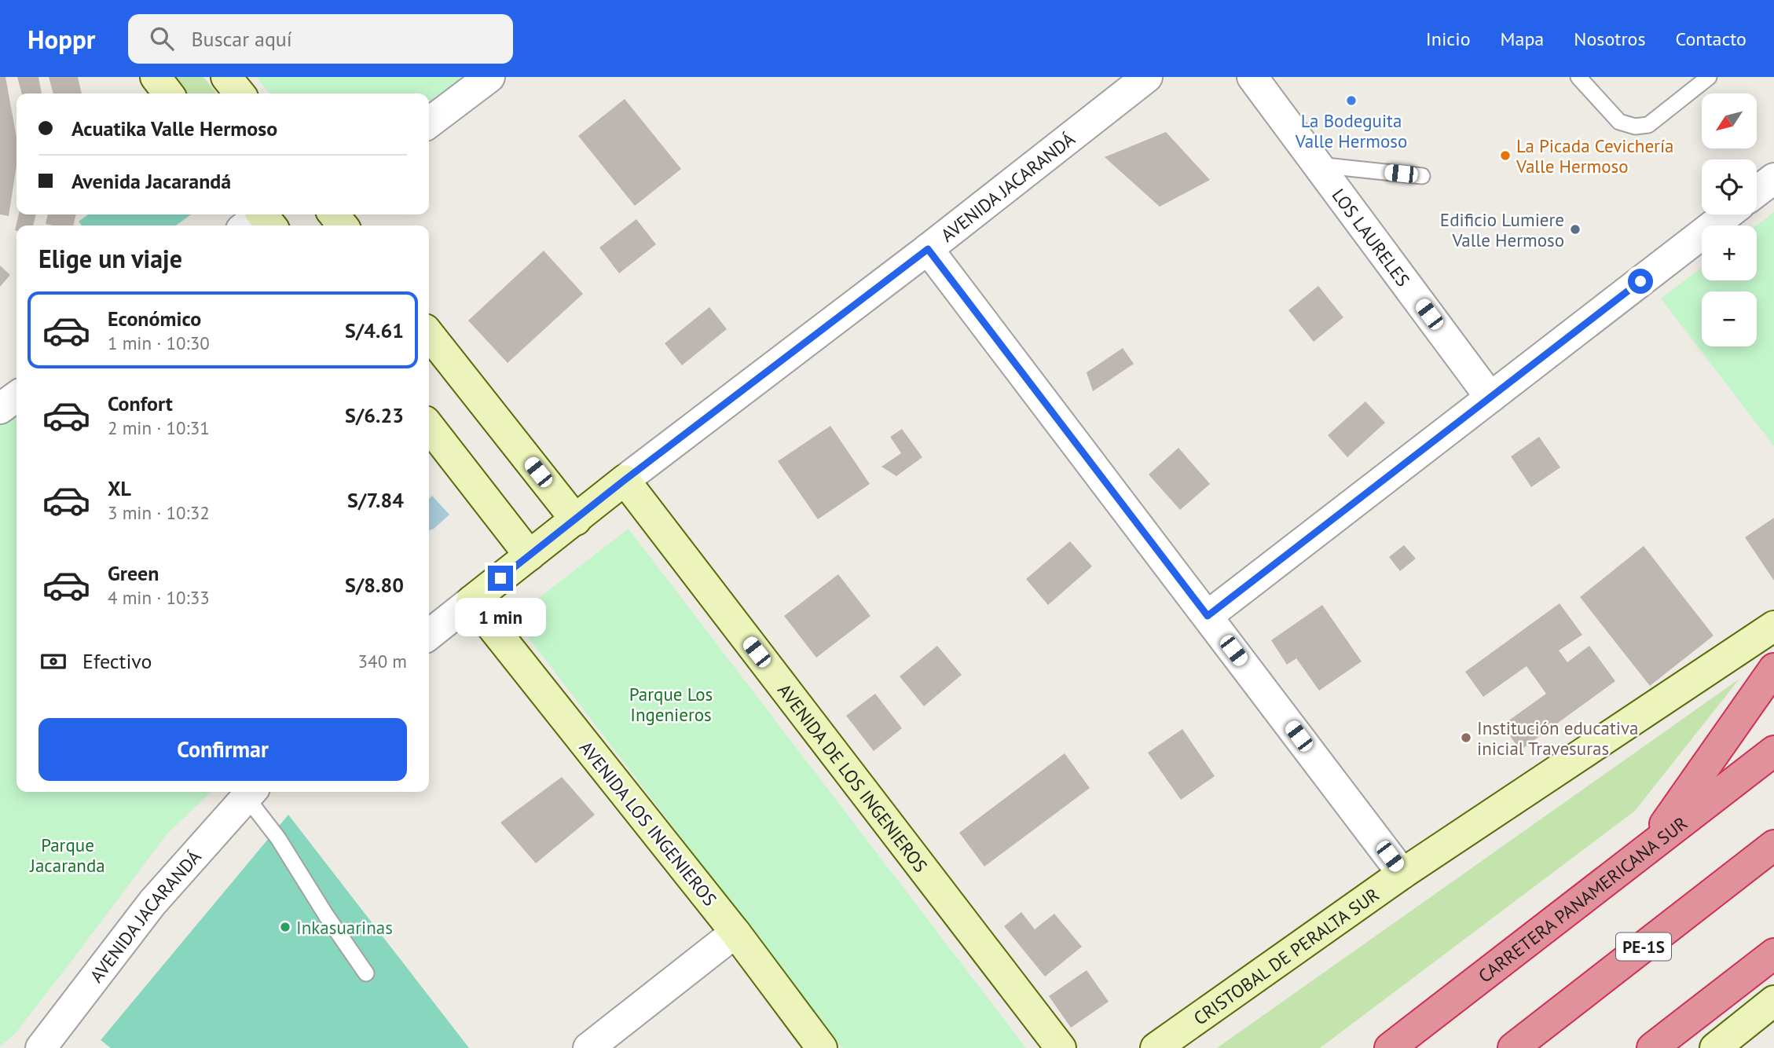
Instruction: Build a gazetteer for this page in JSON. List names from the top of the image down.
{
  "streets": {
    "highway": ["CARRETERA PANAMERICANA SUR", "PE-1S"],
    "street": [
      "AVENIDA JACARANDÁ",
      "LOS LAURELES",
      "AVENIDA DE LOS INGENIEROS",
      "AVENIDA LOS INGENIEROS",
      "CRISTOBAL DE PERALTA SUR"
    ]
  },
  "crossings": [
    ["AVENIDA JACARANDÁ", "AVENIDA DE LOS INGENIEROS"],
    ["AVENIDA JACARANDÁ", "AVENIDA LOS INGENIEROS"]
  ],
  "parks": ["Parque Los Ingenieros", "Parque Jacaranda"],
  "places": [
    "La Bodeguita Valle Hermoso",
    "La Picada Cevichería Valle Hermoso",
    "Edificio Lumiere Valle Hermoso",
    "Institución educativa inicial Travesuras",
    "Inkasuarinas"
  ],
  "north": "bottom left",
  "page": {
    "header": "Hoppr",
    "search": "Buscar aquí",
    "nav": [
      "Inicio",
      "Mapa",
      "Nosotros",
      "Contacto"
    ],
    "map_buttons": ["+", "−"],
    "banner": ["Acuatika Valle Hermoso", "Avenida Jacarandá"],
    "heading": "Elige un viaje",
    "list": [
      {
        "name": "Económico",
        "note": "1 min · 10:30",
        "value": "S/4.61"
      },
      {
        "name": "Confort",
        "note": "2 min · 10:31",
        "value": "S/6.23"
      },
      {
        "name": "XL",
        "note": "3 min · 10:32",
        "value": "S/7.84"
      },
      {
        "name": "Green",
        "note": "4 min · 10:33",
        "value": "S/8.80"
      }
    ],
    "bubble": "1 min",
    "pay": ["Efectivo", "340 m"],
    "buttons": "Confirmar"
  }
}
